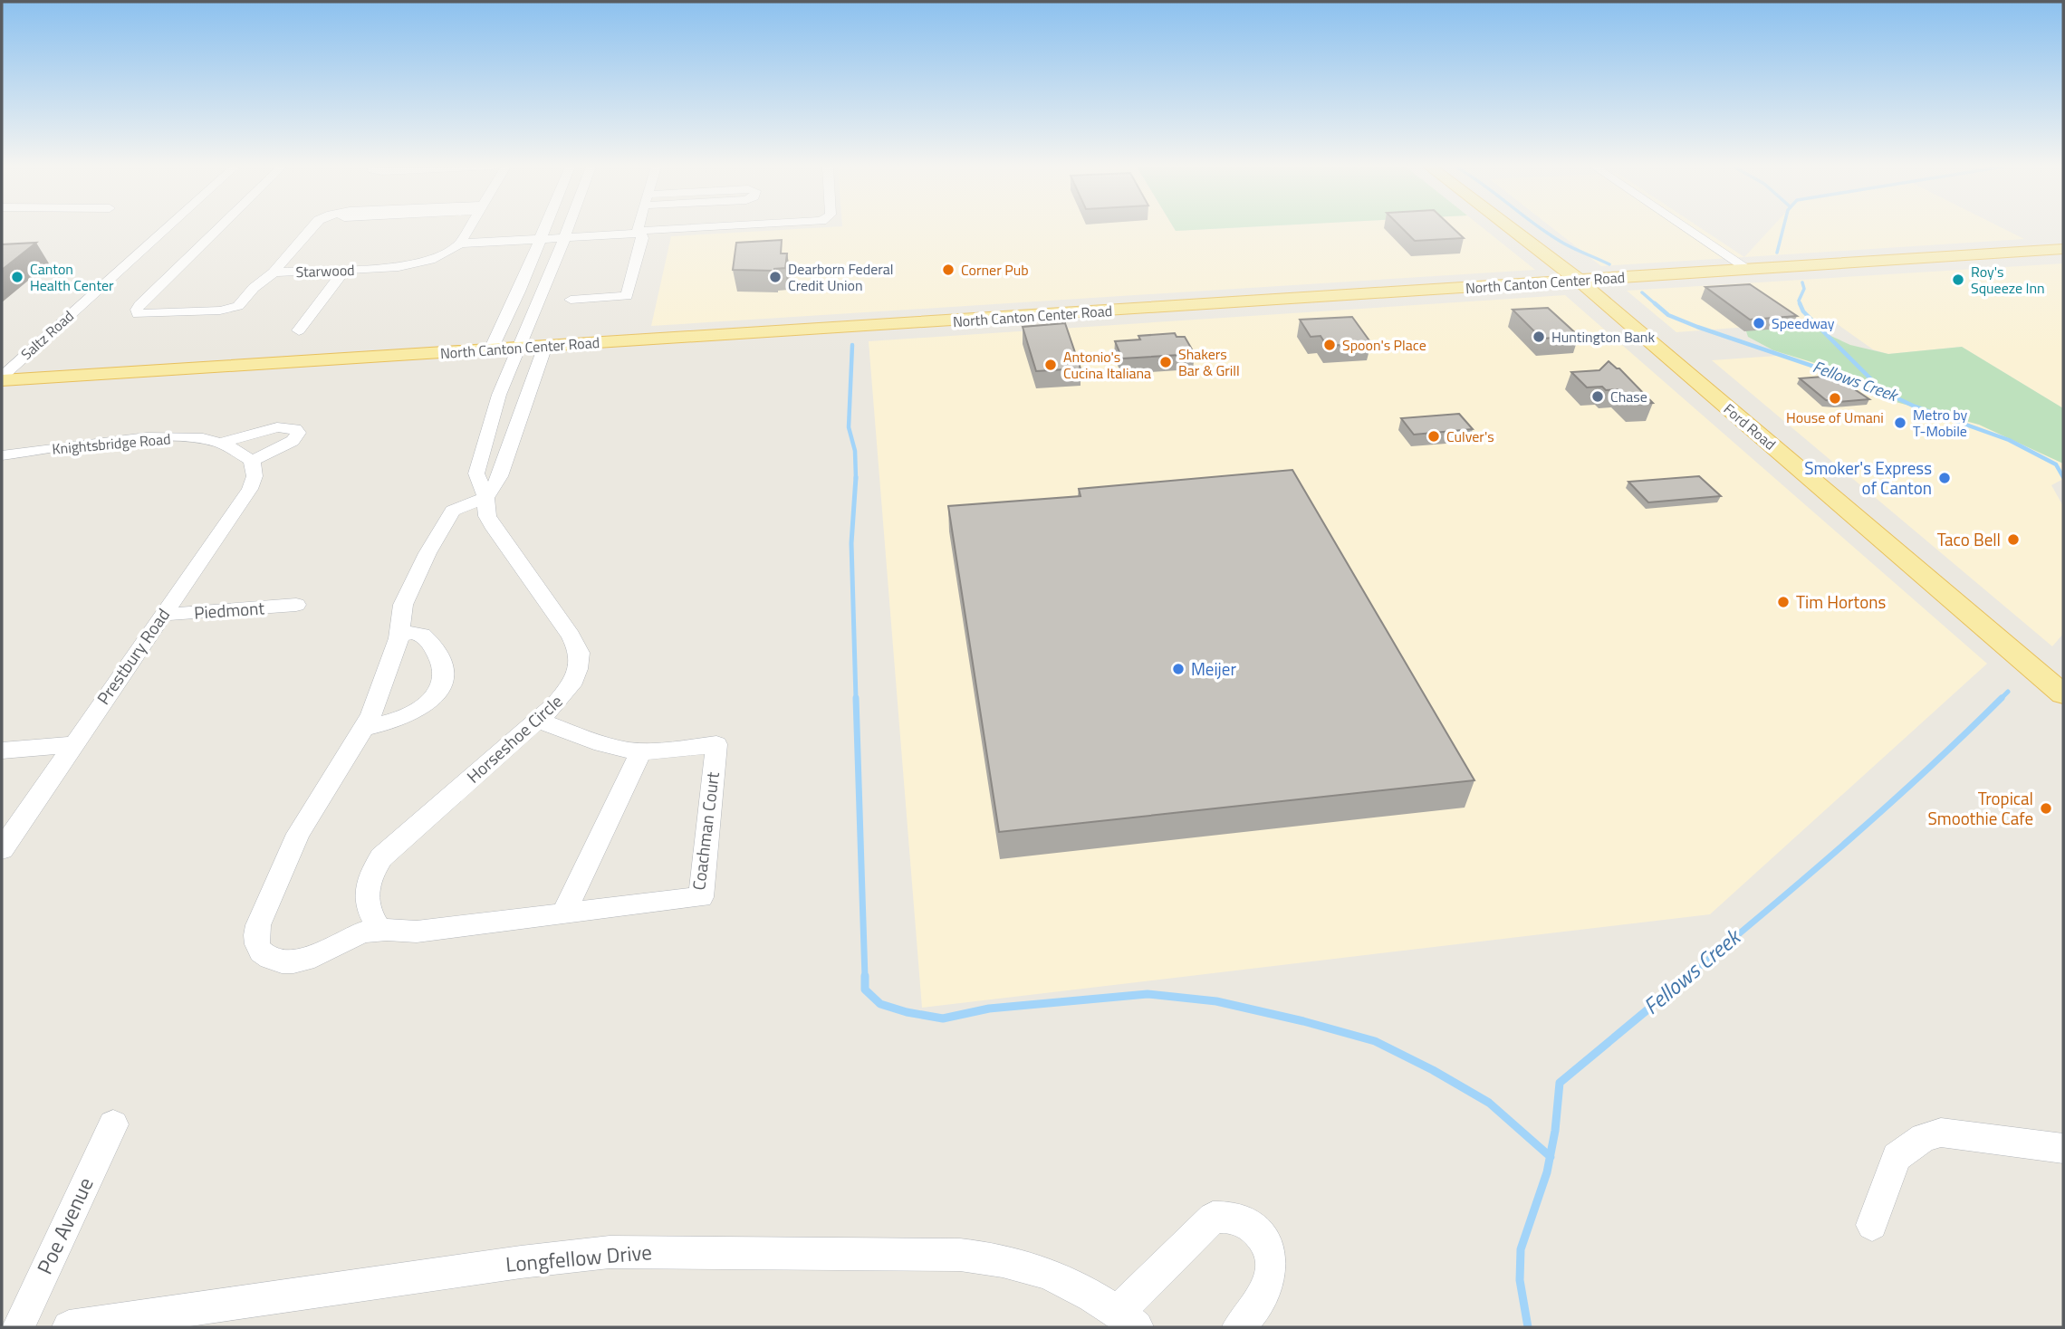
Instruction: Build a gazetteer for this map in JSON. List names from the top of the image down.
{
  "streets": {
    "main road": ["North Canton Center Road", "Ford Road"],
    "street": [
      "Starwood",
      "Saltz Road",
      "Knightsbridge Road",
      "Piedmont",
      "Prestbury Road",
      "Horseshoe Circle",
      "Coachman Court",
      "Poe Avenue",
      "Longfellow Drive"
    ]
  },
  "crossings": [
    ["Starwood", "Horseshoe Circle"],
    ["North Canton Center Road", "Saltz Road"],
    ["North Canton Center Road", "Ford Road"],
    ["North Canton Center Road", "Horseshoe Circle"],
    ["Piedmont", "Prestbury Road"],
    ["Horseshoe Circle", "Coachman Court"]
  ],
  "water": ["Fellows Creek"],
  "places": [
    "Corner Pub",
    "Canton Health Center",
    "Dearborn Federal Credit Union",
    "Roy's Squeeze Inn",
    "Speedway",
    "Huntington Bank",
    "Spoon's Place",
    "Shakers Bar & Grill",
    "Antonio's Cucina Italiana",
    "Chase",
    "House of Umani",
    "Metro by T-Mobile",
    "Culver's",
    "Smoker's Express of Canton",
    "Taco Bell",
    "Tim Hortons",
    "Meijer",
    "Tropical Smoothie Cafe"
  ]
}
